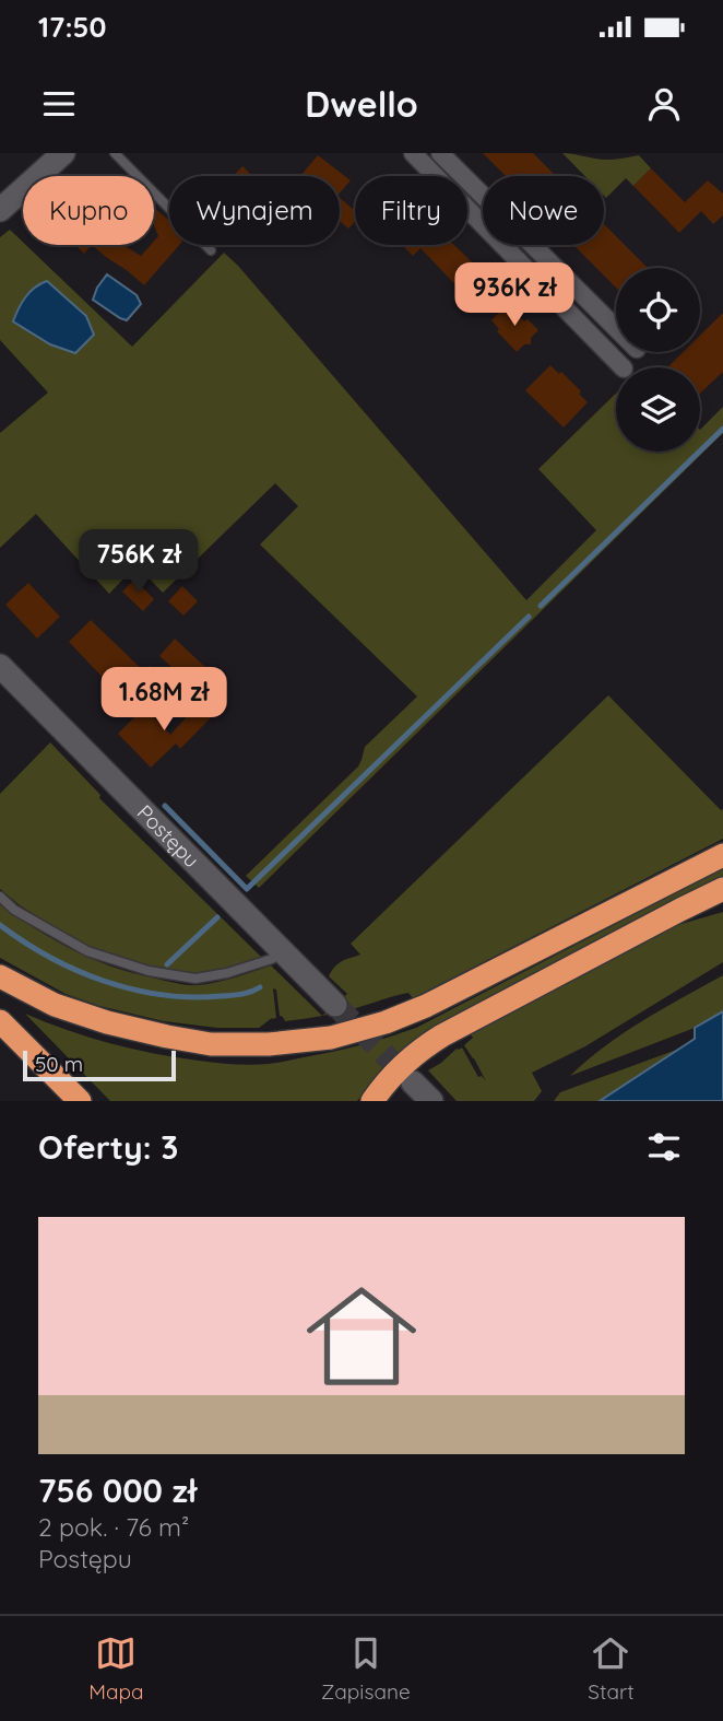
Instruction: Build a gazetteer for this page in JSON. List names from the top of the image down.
{
  "streets": {
    "street": ["Postępu"]
  },
  "scale_bar": "50 m",
  "page": {
    "status": "17:50",
    "header": "Dwello",
    "chip": [
      "Kupno",
      "Wynajem",
      "Filtry",
      "Nowe"
    ],
    "price": ["936K zł", "756K zł", "1.68M zł"],
    "scale": "50 m",
    "heading": "Oferty: 3",
    "list": [
      {
        "name": "756 000 zł",
        "note": "2 pok. · 76 m² · Postępu"
      }
    ],
    "tabs": ["Mapa", "Zapisane", "Start"]
  }
}
